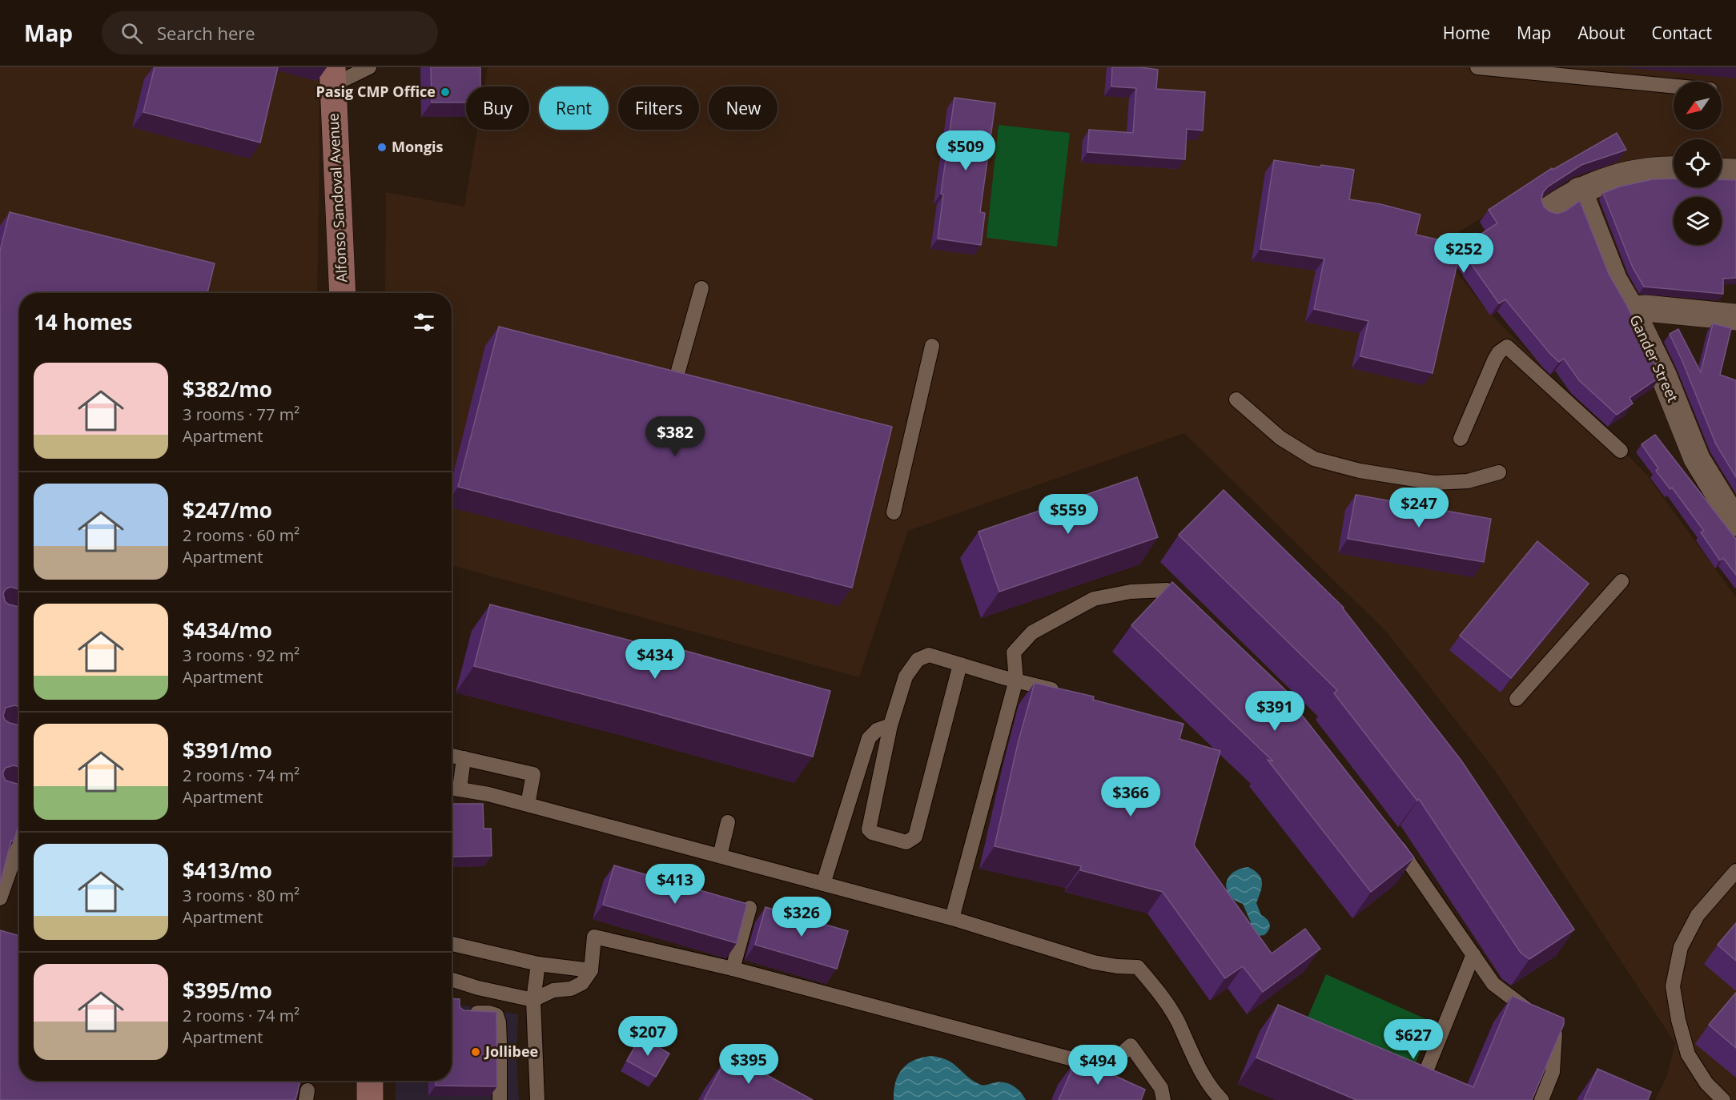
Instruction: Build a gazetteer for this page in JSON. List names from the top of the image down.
{
  "streets": {
    "main road": ["Alfonso Sandoval Avenue"],
    "street": ["Gander Street"]
  },
  "places": ["Pasig CMP Office", "Mongis", "Jollibee"],
  "north": "bottom left",
  "page": {
    "header": "Map",
    "search": "Search here",
    "nav": [
      "Home",
      "Map",
      "About",
      "Contact"
    ],
    "chip": [
      "Buy",
      "Rent",
      "Filters",
      "New"
    ],
    "price": [
      "$509",
      "$252",
      "$382",
      "$247",
      "$559",
      "$434",
      "$391",
      "$366",
      "$413",
      "$326",
      "$207",
      "$627",
      "$395",
      "$494"
    ],
    "heading": "14 homes",
    "list": [
      {
        "name": "$382/mo",
        "note": "3 rooms · 77 m² · Apartment"
      },
      {
        "name": "$247/mo",
        "note": "2 rooms · 60 m² · Apartment"
      },
      {
        "name": "$434/mo",
        "note": "3 rooms · 92 m² · Apartment"
      },
      {
        "name": "$391/mo",
        "note": "2 rooms · 74 m² · Apartment"
      },
      {
        "name": "$413/mo",
        "note": "3 rooms · 80 m² · Apartment"
      },
      {
        "name": "$395/mo",
        "note": "2 rooms · 74 m² · Apartment"
      }
    ]
  }
}
